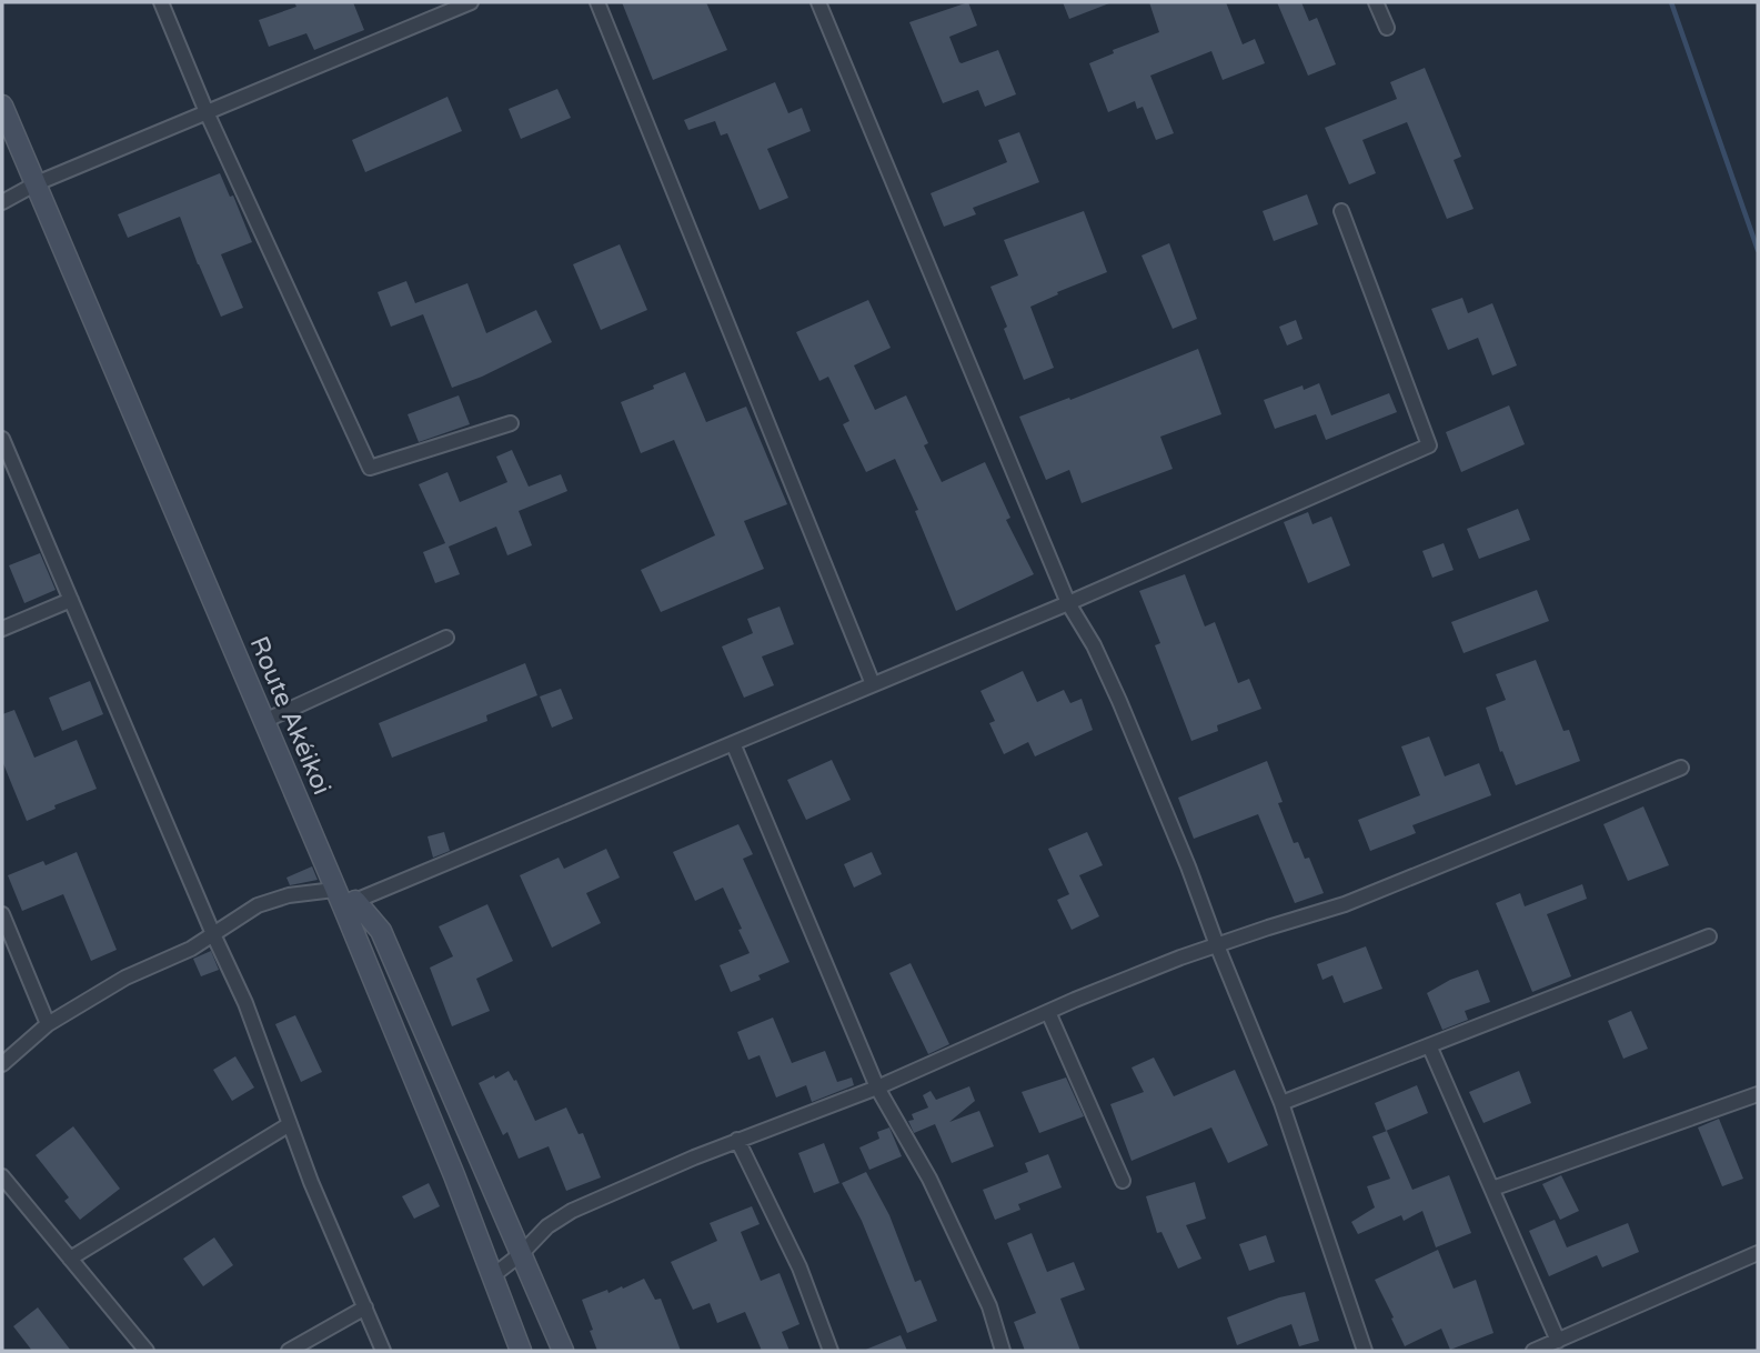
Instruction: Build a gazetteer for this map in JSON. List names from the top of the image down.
{
  "streets": {
    "street": ["Route Akéikoi"]
  }
}
